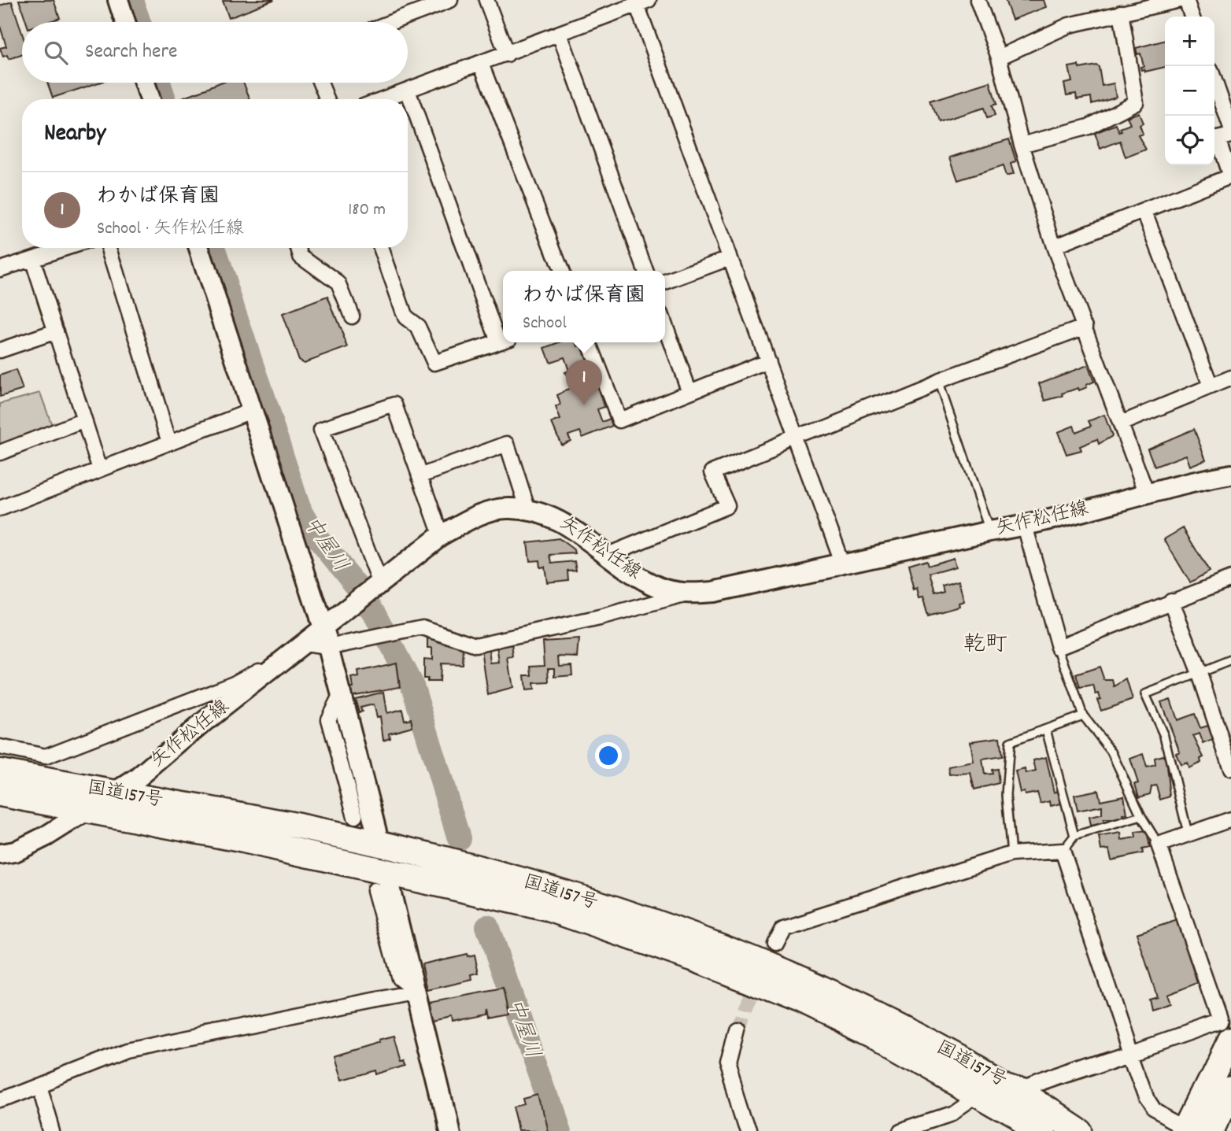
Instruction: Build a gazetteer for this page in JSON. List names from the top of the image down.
{
  "streets": {
    "highway": ["国道157号"],
    "main road": ["矢作松任線"]
  },
  "crossings": [
    ["矢作松任線", "国道157号"]
  ],
  "districts": ["乾町"],
  "water": ["中屋川"],
  "page": {
    "map_buttons": ["+", "−"],
    "search": "Search here",
    "heading": "Nearby",
    "list": [
      {
        "mark": "1",
        "name": "わかば保育園",
        "note": "School · 矢作松任線",
        "value": "180 m"
      }
    ],
    "popup": ["わかば保育園", "School"],
    "pins": "1"
  }
}
